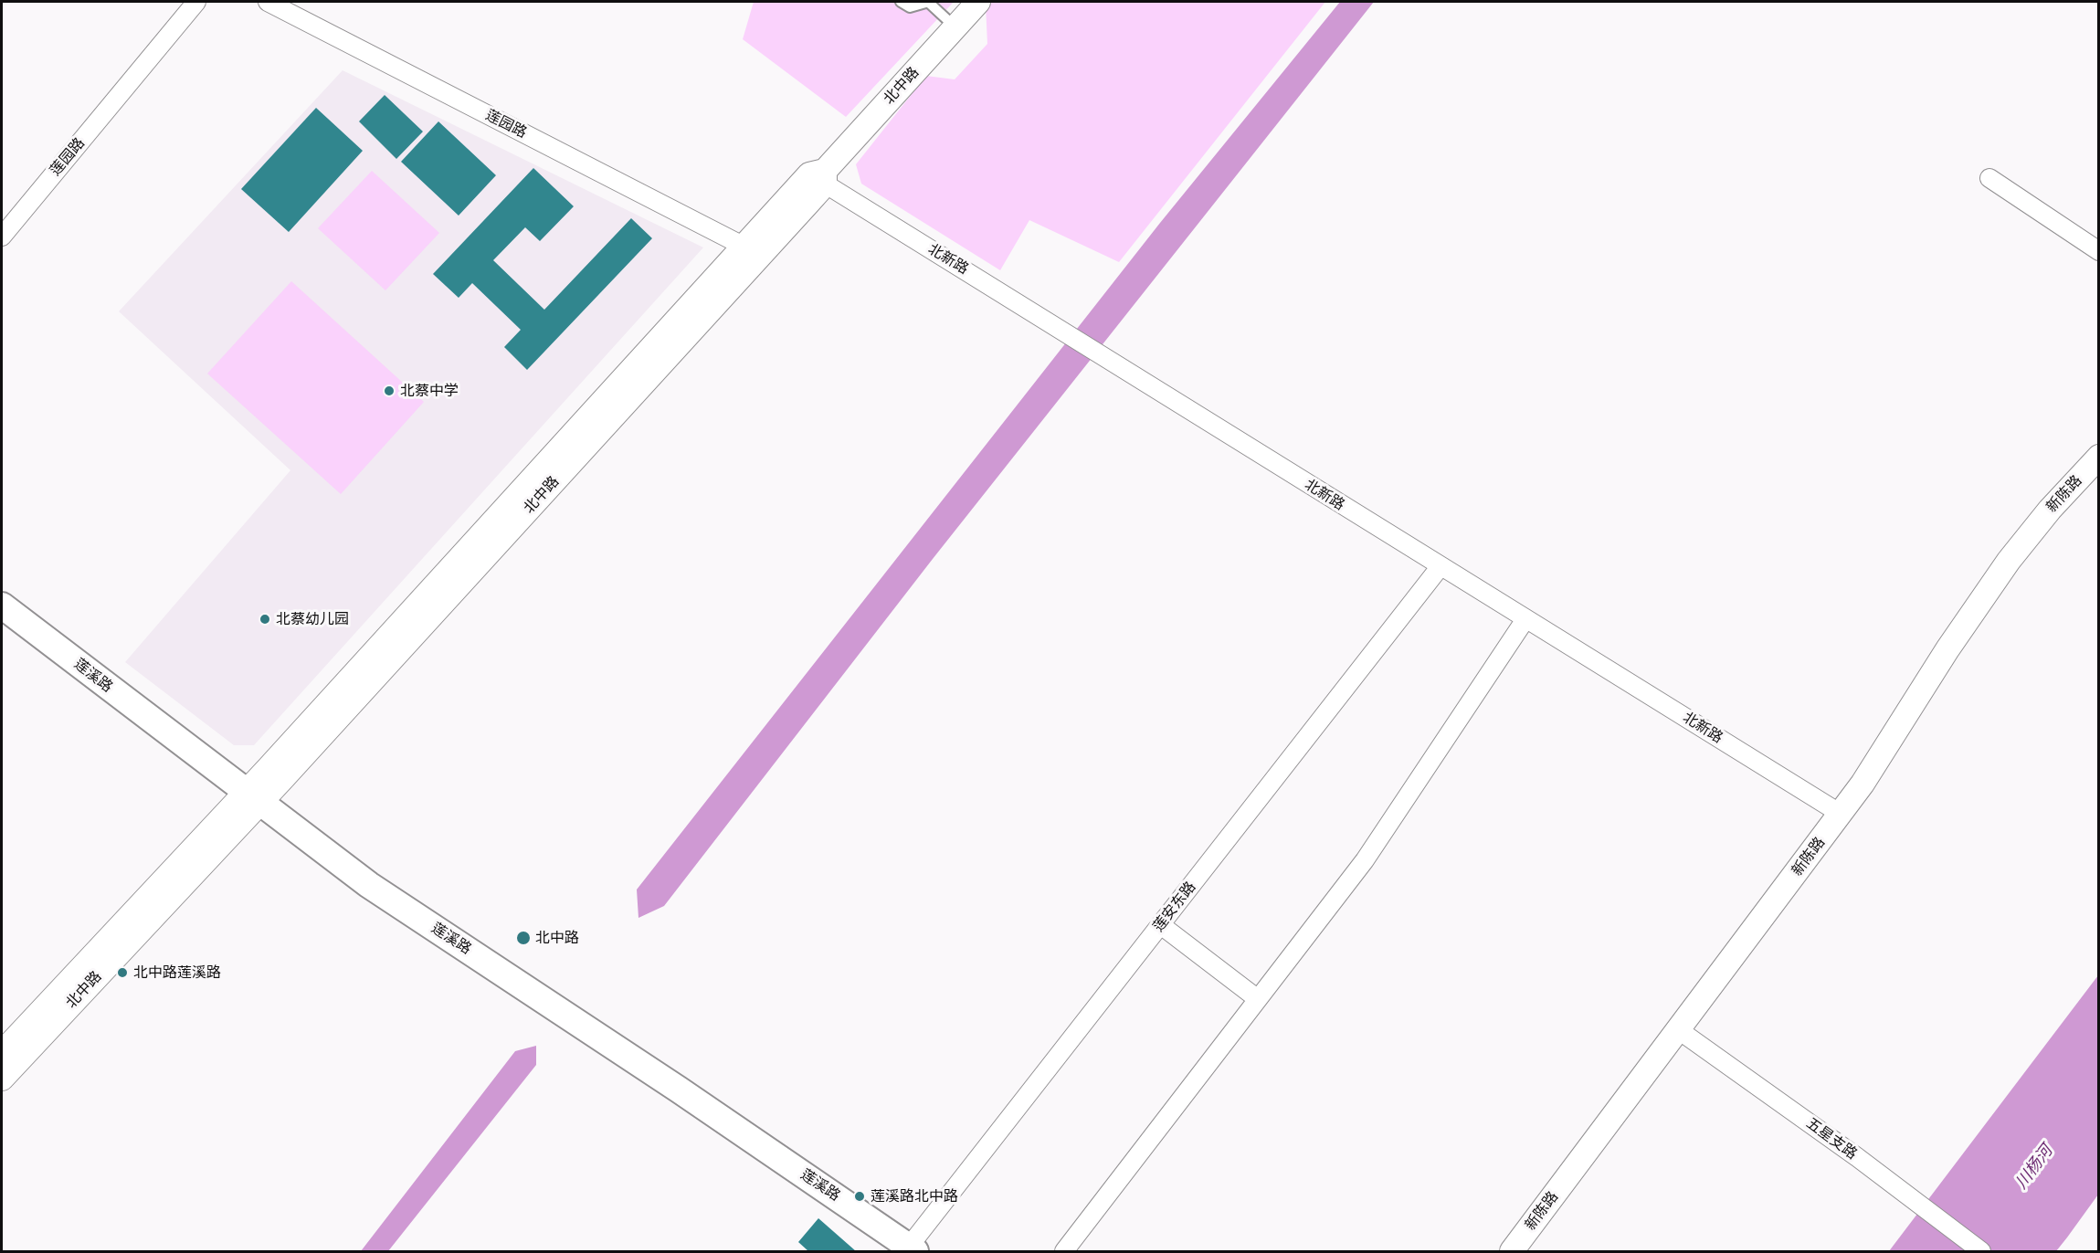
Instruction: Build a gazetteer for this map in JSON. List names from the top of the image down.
{
  "streets": {
    "main road": ["莲溪路"],
    "street": [
      "北中路",
      "莲园路",
      "北新路",
      "新陈路",
      "莲安东路",
      "五星支路"
    ]
  },
  "crossings": [
    ["北中路", "莲园路"],
    ["北中路", "北新路"],
    ["北中路", "莲溪路"],
    ["北新路", "新陈路"],
    ["北新路", "莲安东路"],
    ["新陈路", "五星支路"],
    ["莲溪路", "莲安东路"]
  ],
  "water": ["川杨河"],
  "places": [
    "北蔡中学",
    "北蔡幼儿园",
    "北中路",
    "北中路莲溪路",
    "莲溪路北中路"
  ]
}
